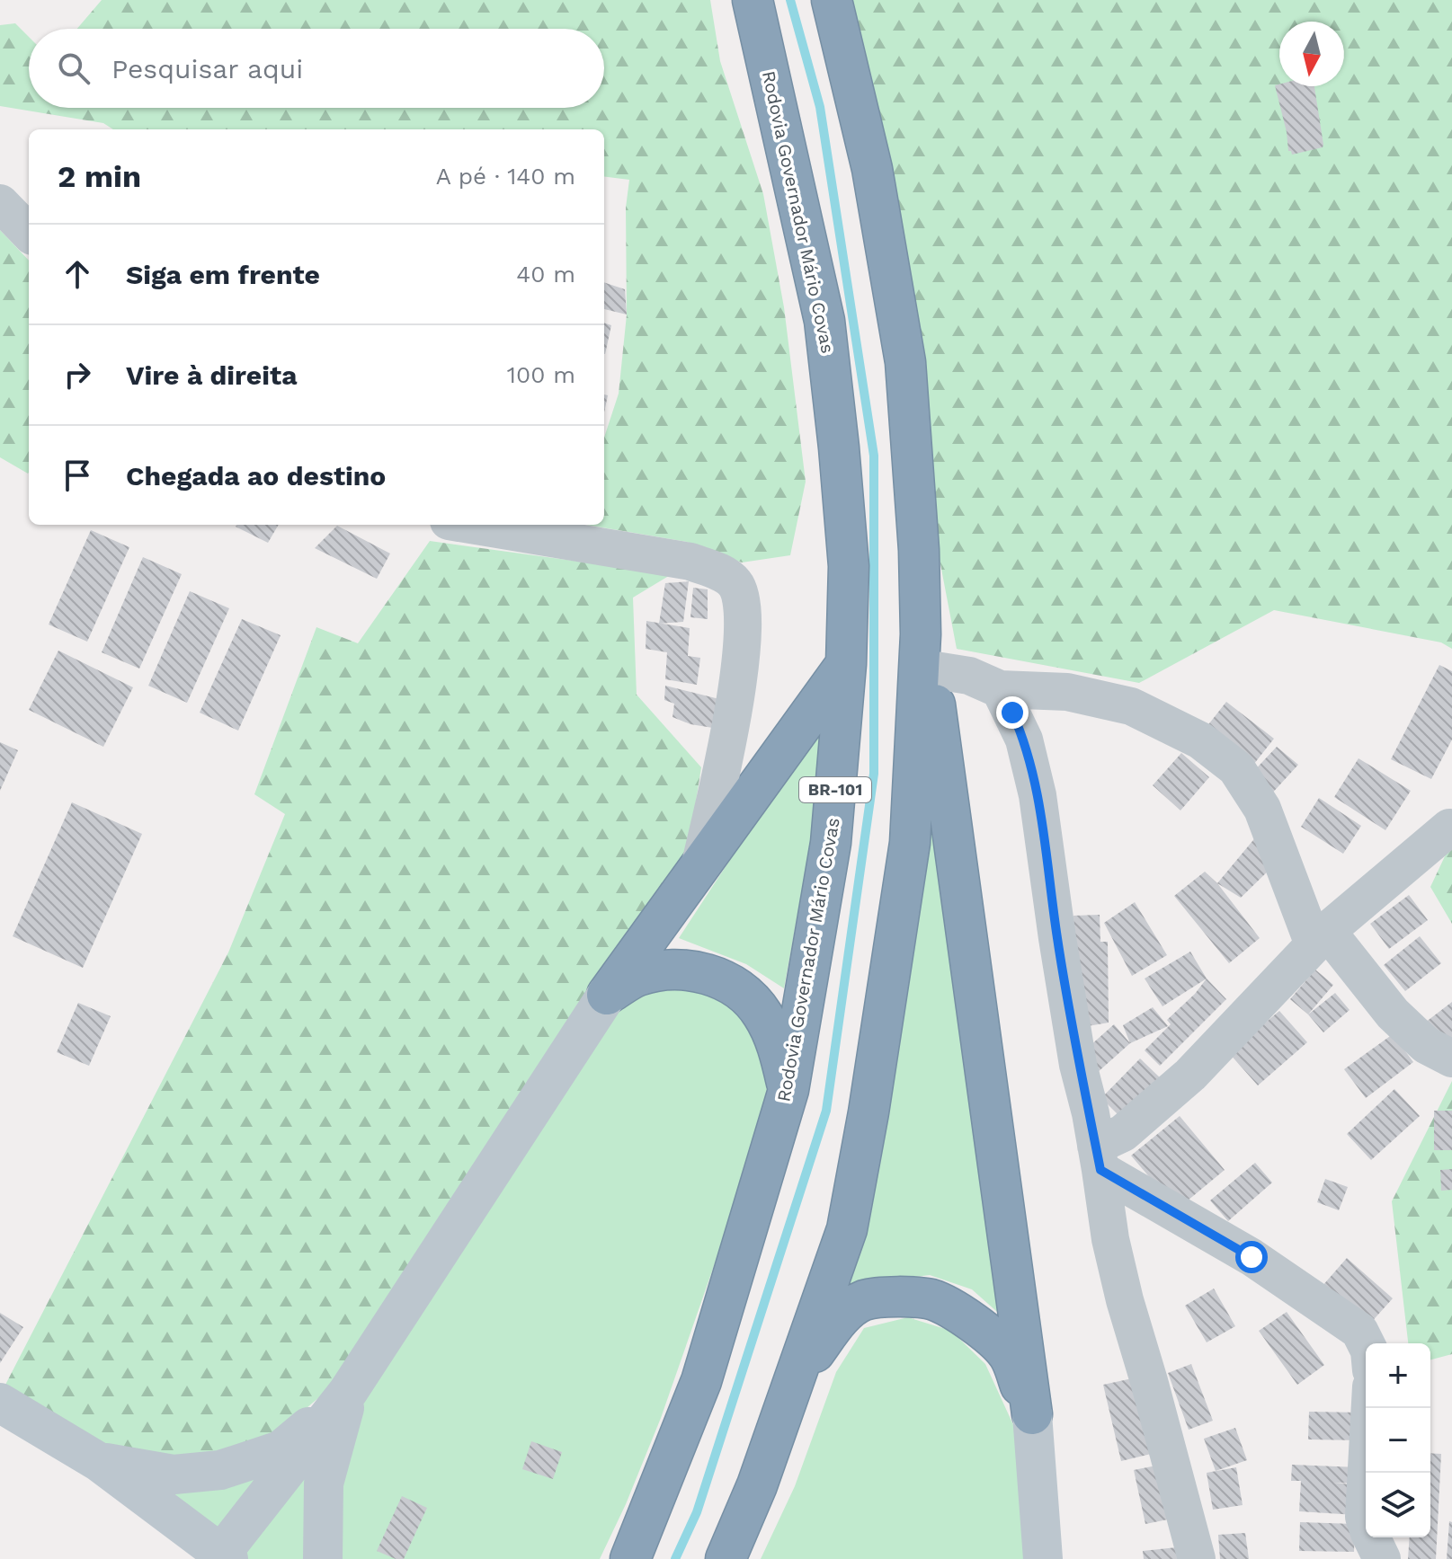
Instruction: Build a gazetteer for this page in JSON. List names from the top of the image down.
{
  "streets": {
    "highway": ["Rodovia Governador Mário Covas", "BR-101"]
  },
  "north": "bottom",
  "page": {
    "search": "Pesquisar aqui",
    "heading": ["2 min", "A pé · 140 m"],
    "list": [
      ["Siga em frente", "40 m"],
      ["Vire à direita", "100 m"],
      "Chegada ao destino"
    ],
    "map_buttons": ["+", "−"]
  }
}
